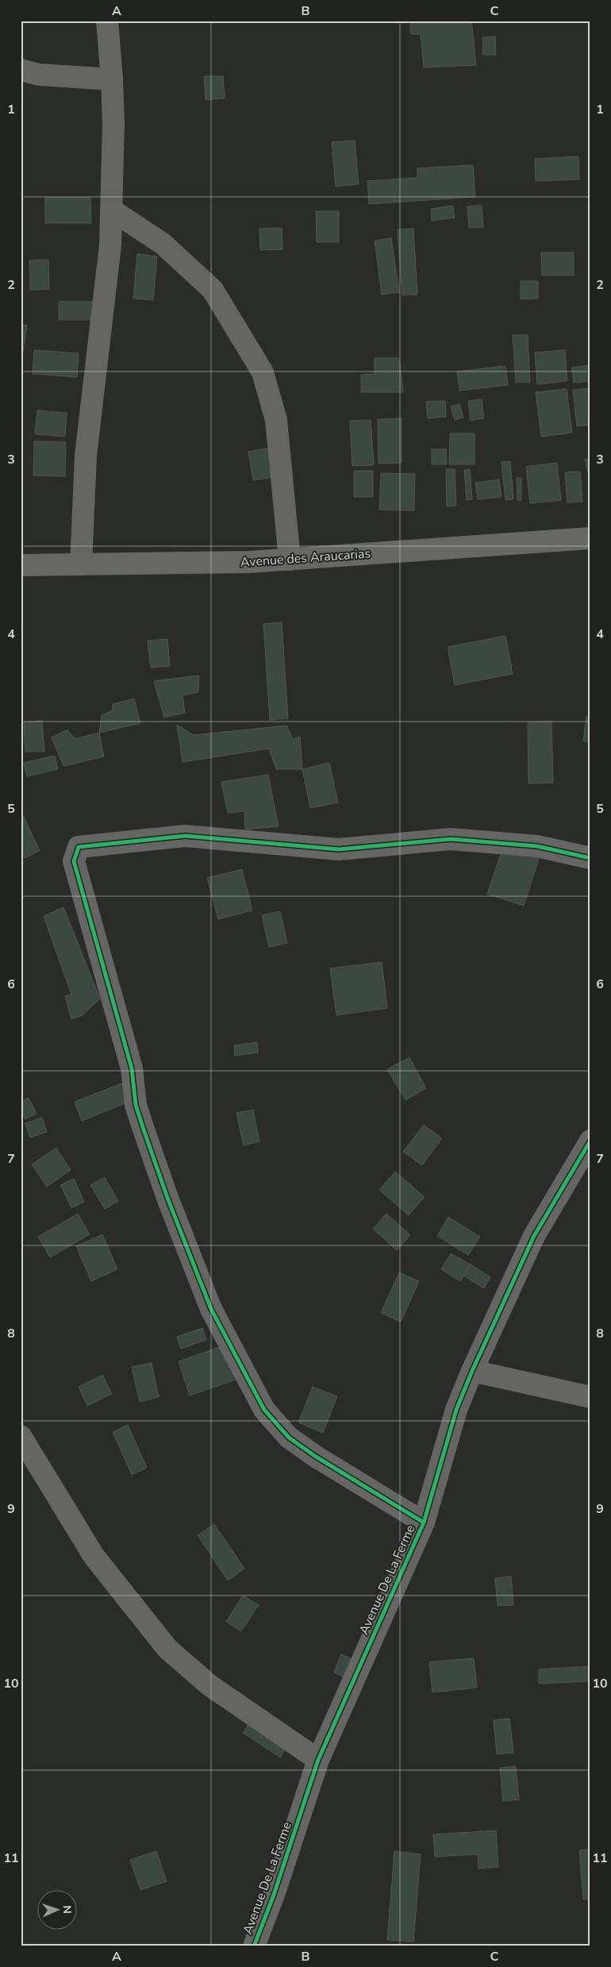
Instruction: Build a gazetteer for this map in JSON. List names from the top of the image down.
{
  "streets": {
    "street": ["Avenue des Araucarias", "Avenue De La Ferme"]
  },
  "north": "right",
  "grid": {
    "columns": ["A", "B", "C"],
    "rows": [
      "1",
      "2",
      "3",
      "4",
      "5",
      "6",
      "7",
      "8",
      "9",
      "10",
      "11"
    ]
  }
}
